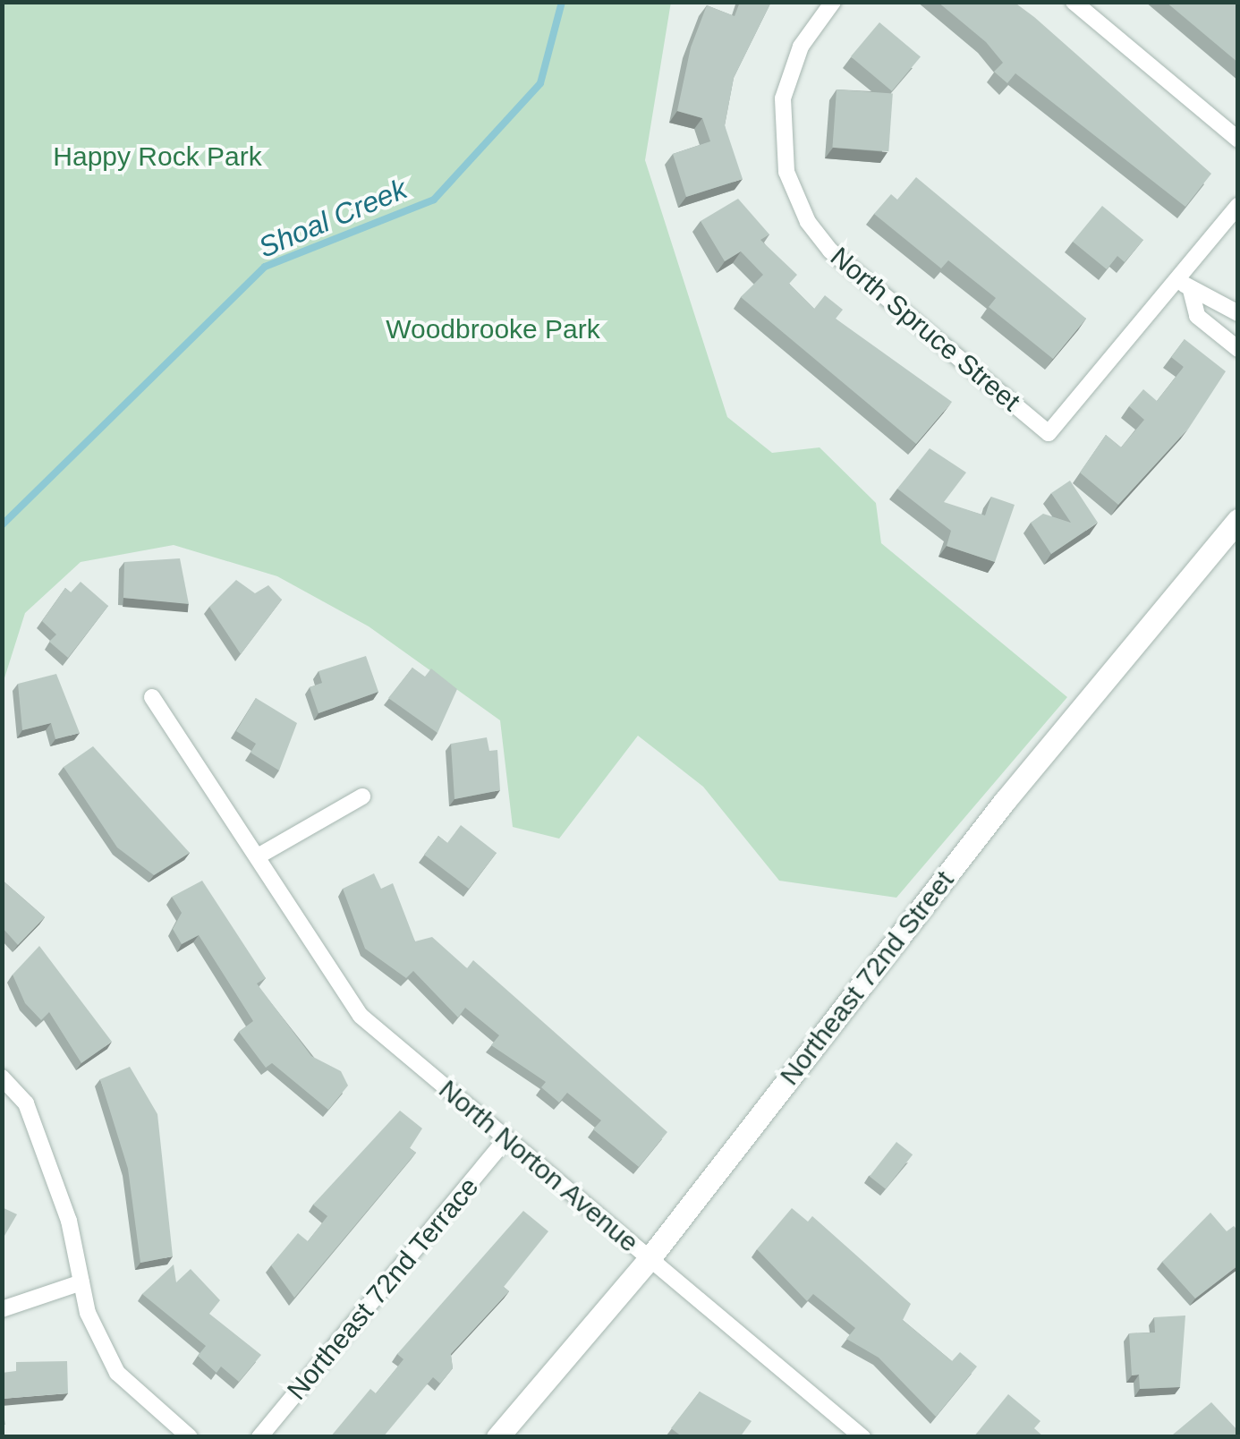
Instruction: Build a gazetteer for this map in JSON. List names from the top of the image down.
{
  "streets": {
    "main road": ["Northeast 72nd Street"],
    "street": ["North Spruce Street", "North Norton Avenue", "Northeast 72nd Terrace"]
  },
  "crossings": [
    ["Northeast 72nd Street", "North Norton Avenue"],
    ["North Norton Avenue", "Northeast 72nd Terrace"]
  ],
  "water": ["Shoal Creek"],
  "parks": ["Happy Rock Park", "Woodbrooke Park"]
}
